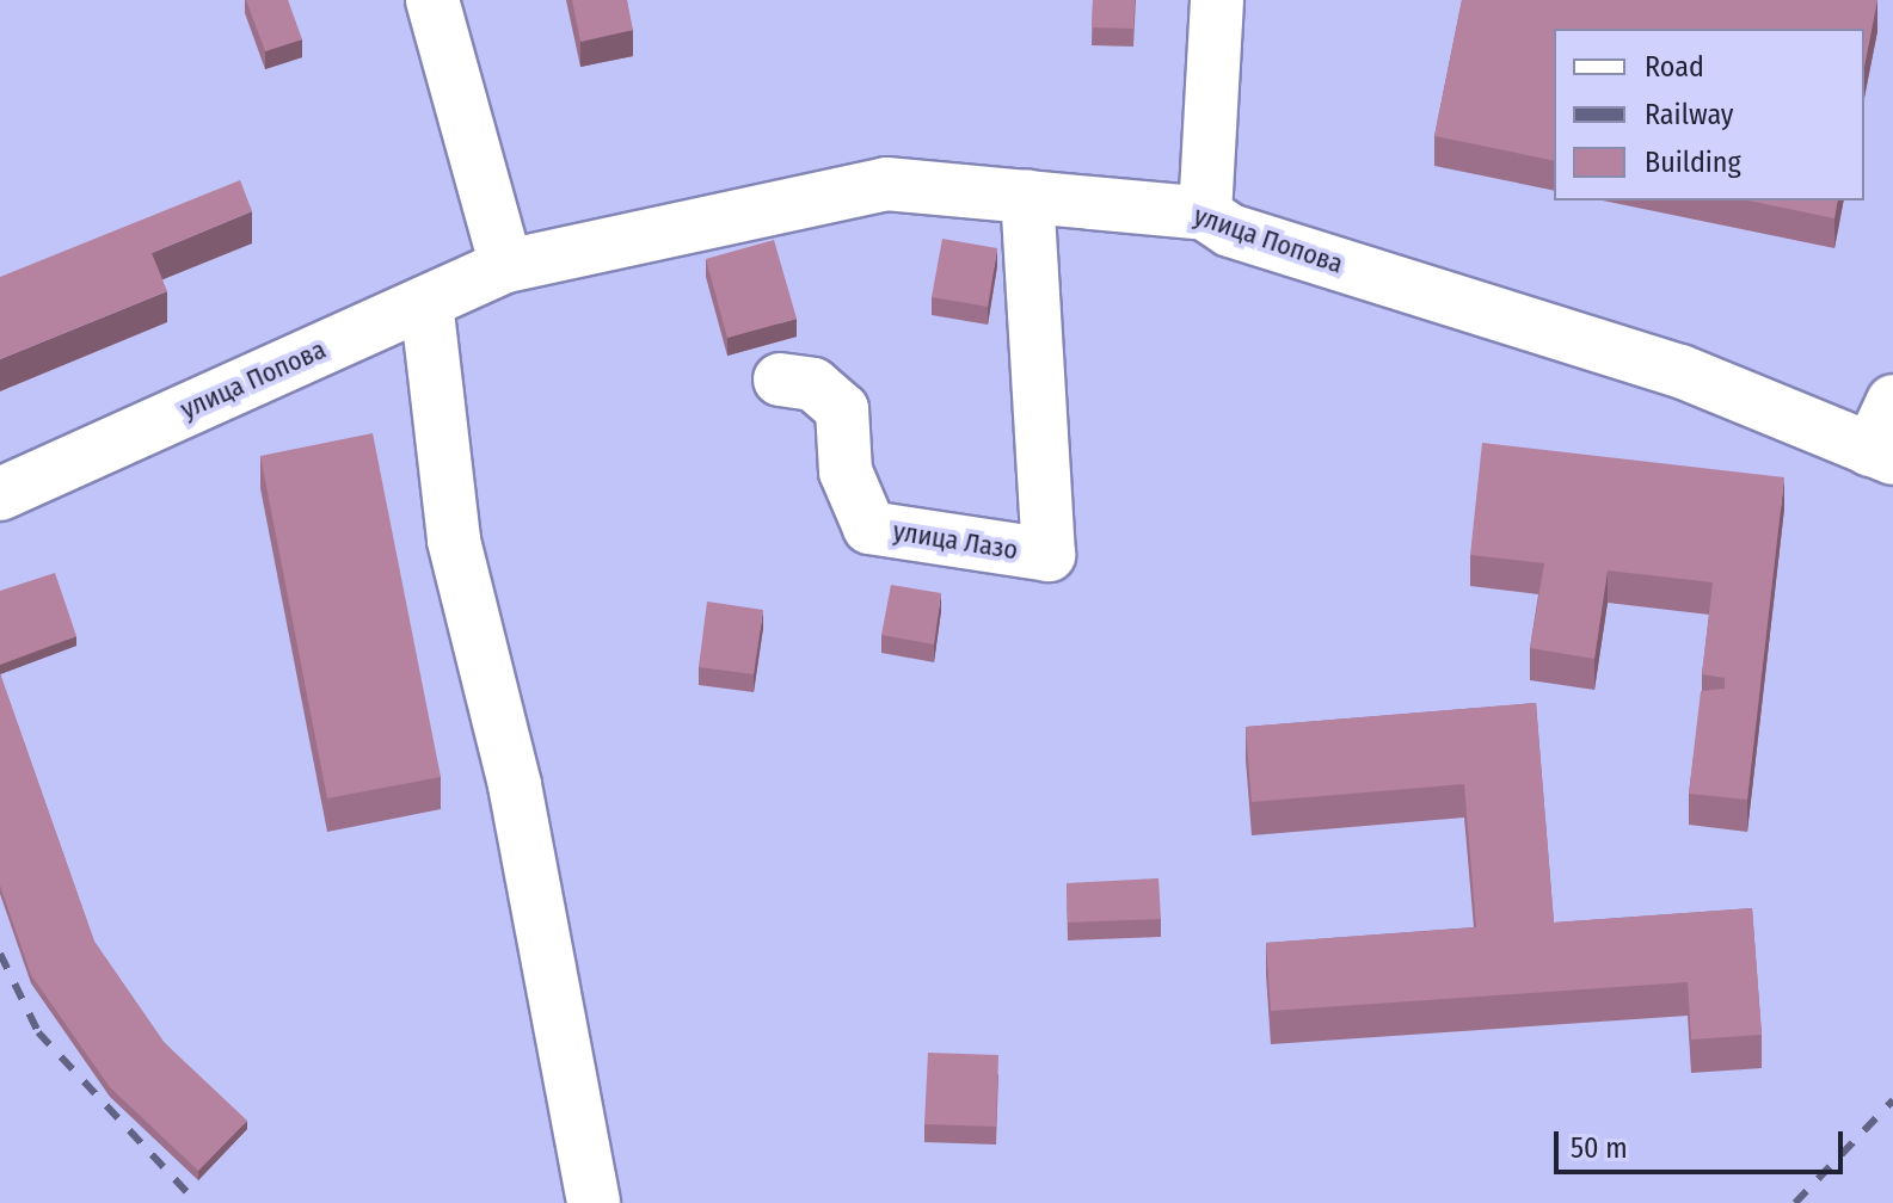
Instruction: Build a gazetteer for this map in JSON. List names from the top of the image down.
{
  "streets": {
    "street": ["улица Попова", "улица Лазо"]
  },
  "crossings": [
    ["улица Попова", "улица Лазо"]
  ],
  "legend": ["Road", "Railway", "Building"],
  "scale_bar": "50 m"
}
